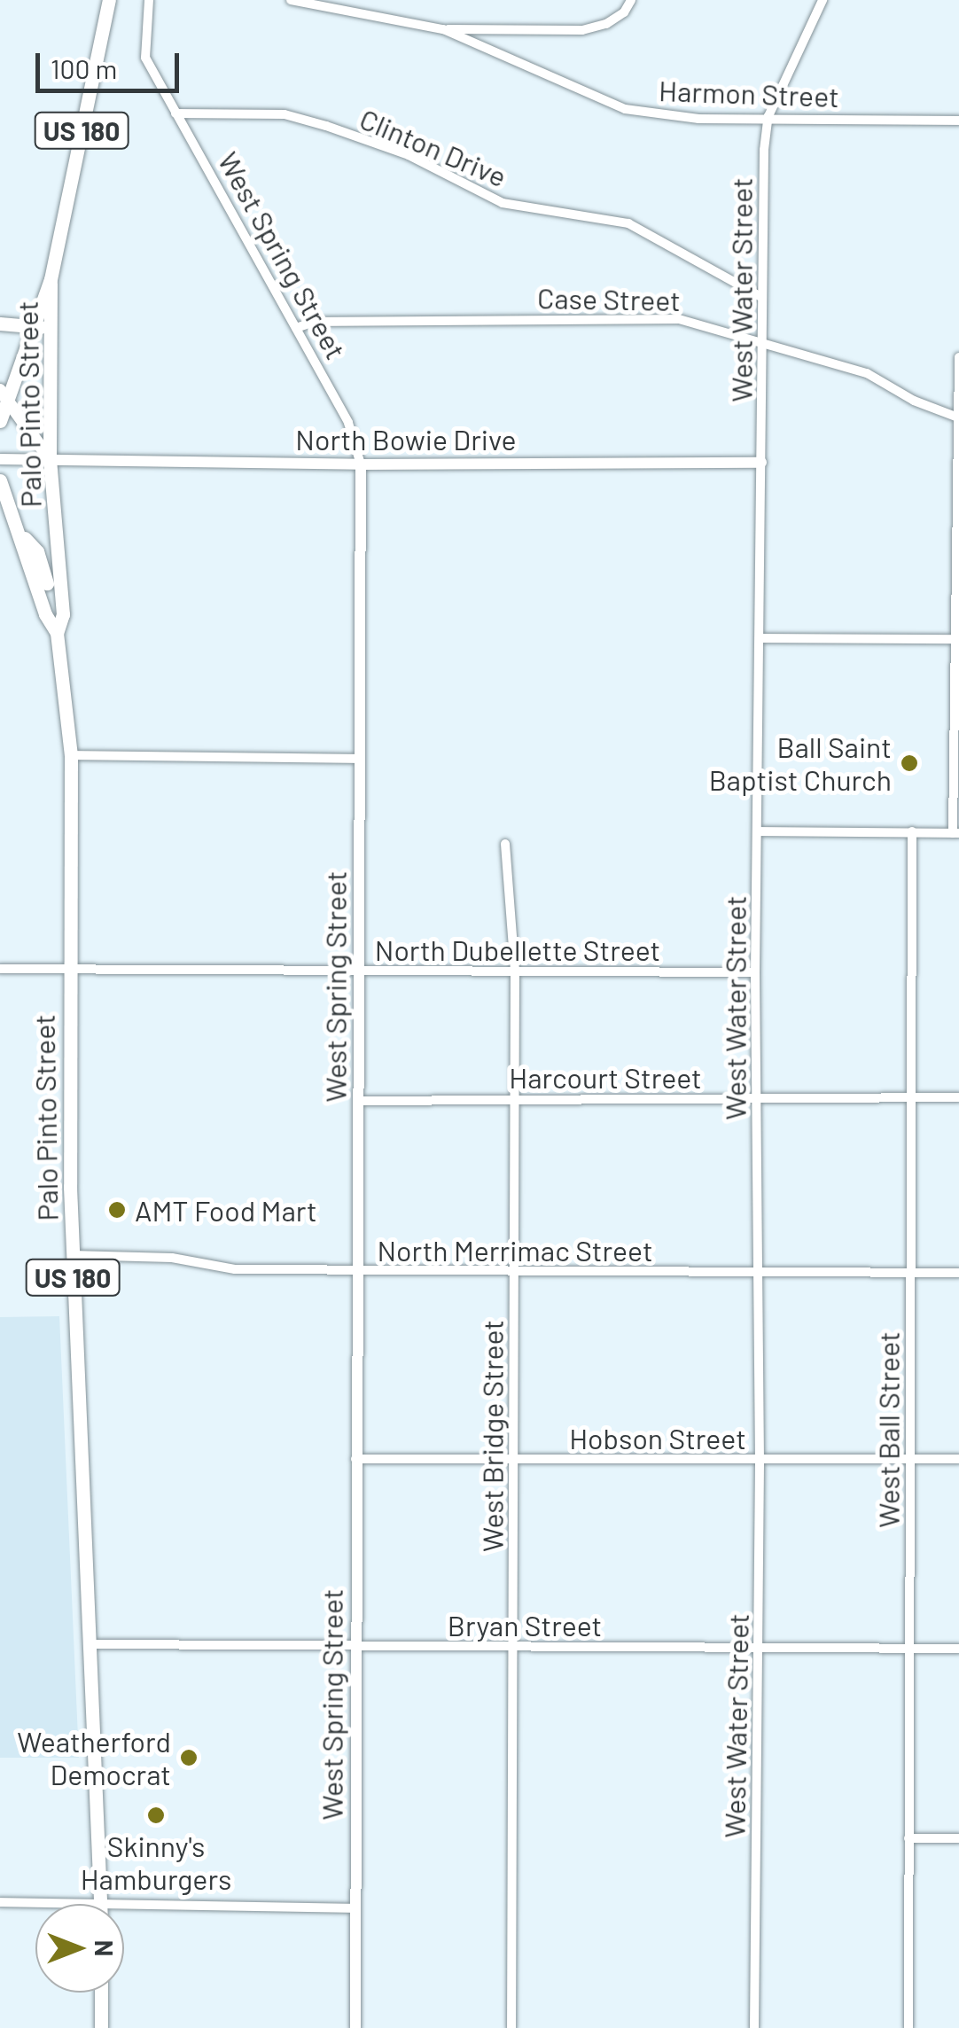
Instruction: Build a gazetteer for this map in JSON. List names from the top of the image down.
{
  "streets": {
    "main road": ["US 180", "Palo Pinto Street"],
    "street": [
      "Harmon Street",
      "Clinton Drive",
      "West Spring Street",
      "West Water Street",
      "Case Street",
      "North Bowie Drive",
      "North Dubellette Street",
      "Harcourt Street",
      "North Merrimac Street",
      "West Ball Street",
      "West Bridge Street",
      "Hobson Street",
      "Bryan Street"
    ]
  },
  "crossings": [
    ["Harmon Street", "West Water Street"],
    ["US 180", "Palo Pinto Street"],
    ["Clinton Drive", "West Spring Street"],
    ["Clinton Drive", "West Water Street"],
    ["West Spring Street", "Case Street"],
    ["West Spring Street", "North Bowie Drive"],
    ["West Spring Street", "North Dubellette Street"],
    ["West Spring Street", "Harcourt Street"],
    ["West Spring Street", "North Merrimac Street"],
    ["West Spring Street", "Hobson Street"],
    ["West Spring Street", "Bryan Street"],
    ["West Water Street", "Case Street"],
    ["West Water Street", "North Bowie Drive"],
    ["West Water Street", "North Dubellette Street"],
    ["West Water Street", "Harcourt Street"],
    ["West Water Street", "North Merrimac Street"],
    ["West Water Street", "Hobson Street"],
    ["West Water Street", "Bryan Street"],
    ["Palo Pinto Street", "North Bowie Drive"],
    ["Palo Pinto Street", "North Dubellette Street"],
    ["Palo Pinto Street", "North Merrimac Street"],
    ["Palo Pinto Street", "Bryan Street"],
    ["North Dubellette Street", "West Bridge Street"],
    ["Harcourt Street", "West Ball Street"],
    ["Harcourt Street", "West Bridge Street"],
    ["North Merrimac Street", "West Ball Street"],
    ["North Merrimac Street", "West Bridge Street"],
    ["West Ball Street", "Hobson Street"],
    ["West Ball Street", "Bryan Street"],
    ["West Bridge Street", "Hobson Street"],
    ["West Bridge Street", "Bryan Street"]
  ],
  "places": [
    "Ball Saint Baptist Church",
    "AMT Food Mart",
    "Weatherford Democrat",
    "Skinny's Hamburgers"
  ],
  "scale_bar": "100 m",
  "north": "right"
}
